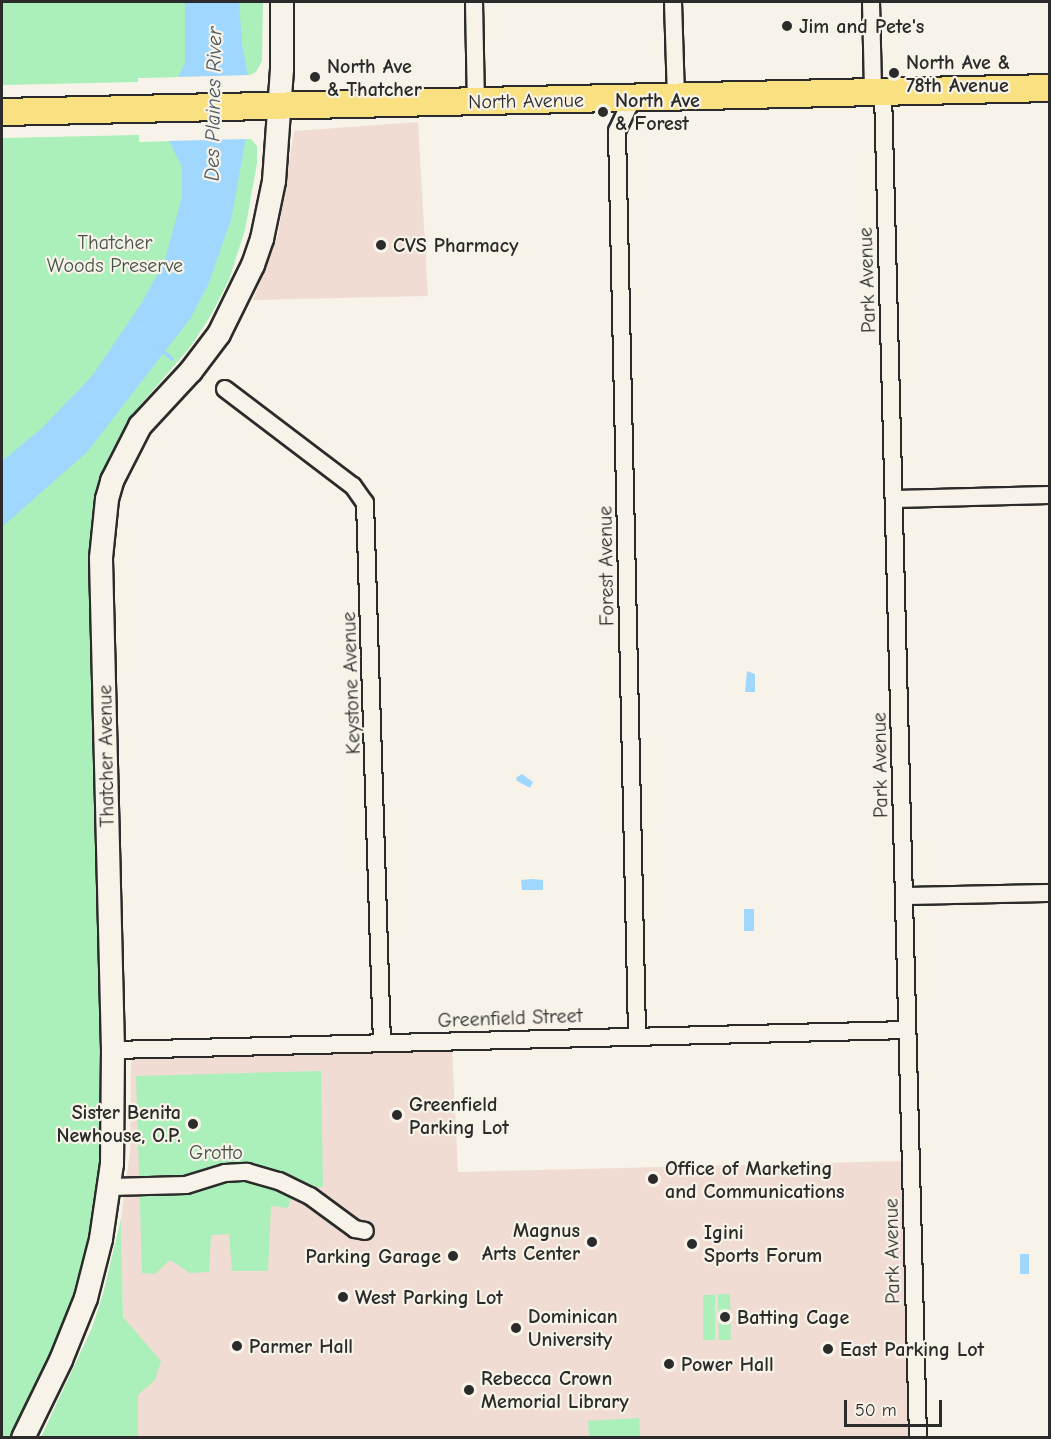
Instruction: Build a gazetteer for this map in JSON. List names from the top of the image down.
{
  "streets": {
    "main road": ["North Avenue"],
    "street": [
      "Park Avenue",
      "Forest Avenue",
      "Keystone Avenue",
      "Thatcher Avenue",
      "Greenfield Street"
    ]
  },
  "crossings": [
    ["North Avenue", "Park Avenue"],
    ["North Avenue", "Forest Avenue"],
    ["North Avenue", "Thatcher Avenue"],
    ["Park Avenue", "Greenfield Street"],
    ["Forest Avenue", "Greenfield Street"],
    ["Keystone Avenue", "Greenfield Street"],
    ["Thatcher Avenue", "Greenfield Street"]
  ],
  "water": ["Des Plaines River"],
  "parks": ["Thatcher Woods Preserve", "Grotto"],
  "places": [
    "Jim and Pete's",
    "North Ave & 78th Avenue",
    "North Ave & Thatcher",
    "North Ave & Forest",
    "CVS Pharmacy",
    "Greenfield Parking Lot",
    "Sister Benita Newhouse, O.P.",
    "Office of Marketing and Communications",
    "Magnus Arts Center",
    "Igini Sports Forum",
    "Parking Garage",
    "West Parking Lot",
    "Batting Cage",
    "Dominican University",
    "Parmer Hall",
    "East Parking Lot",
    "Power Hall",
    "Rebecca Crown Memorial Library"
  ],
  "scale_bar": "50 m"
}
